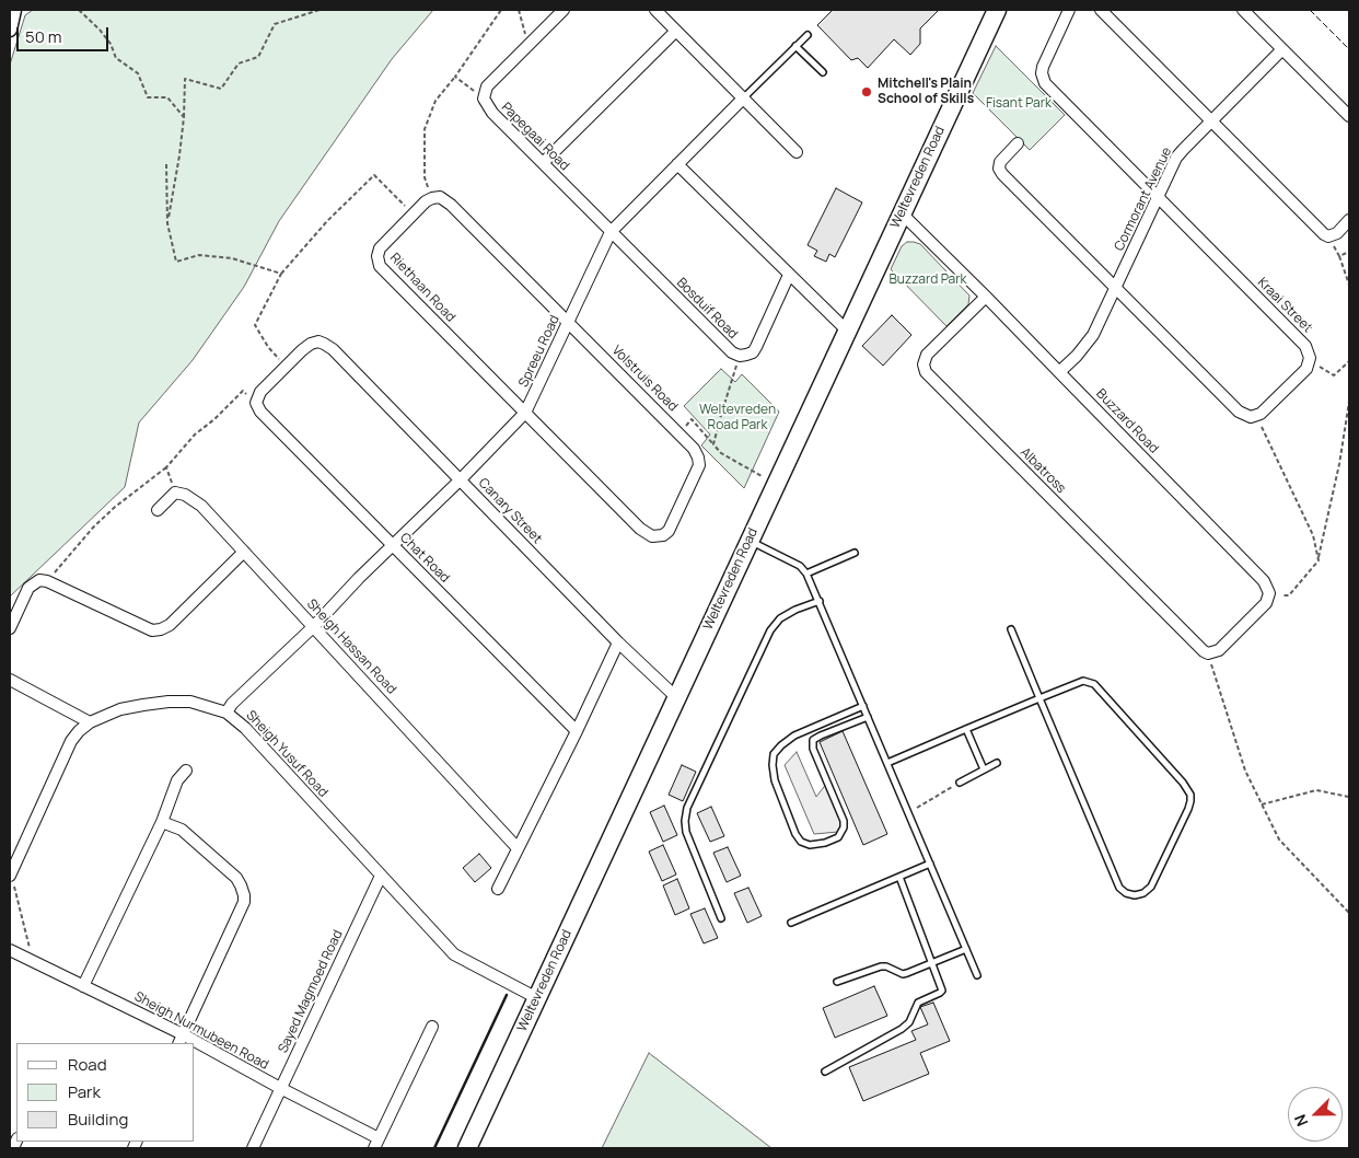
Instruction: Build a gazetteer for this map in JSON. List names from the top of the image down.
{
  "streets": {
    "main road": ["Weltevreden Road"],
    "street": [
      "Papegaai Road",
      "Cormorant Avenue",
      "Riethaan Road",
      "Kraai Street",
      "Bosduif Road",
      "Spreeu Road",
      "Volstruis Road",
      "Buzzard Road",
      "Albatross",
      "Canary Street",
      "Chat Road",
      "Sheigh Hassan Road",
      "Sheigh Yusuf Road",
      "Sayed Magmoed Road",
      "Sheigh Nurmubeen Road"
    ]
  },
  "crossings": [
    ["Papegaai Road", "Bosduif Road"],
    ["Papegaai Road", "Spreeu Road"],
    ["Weltevreden Road", "Buzzard Road"],
    ["Weltevreden Road", "Canary Street"],
    ["Weltevreden Road", "Sheigh Yusuf Road"],
    ["Cormorant Avenue", "Kraai Street"],
    ["Cormorant Avenue", "Buzzard Road"],
    ["Riethaan Road", "Spreeu Road"],
    ["Riethaan Road", "Volstruis Road"],
    ["Bosduif Road", "Spreeu Road"],
    ["Spreeu Road", "Volstruis Road"],
    ["Spreeu Road", "Canary Street"],
    ["Spreeu Road", "Chat Road"],
    ["Spreeu Road", "Sheigh Hassan Road"],
    ["Spreeu Road", "Sheigh Yusuf Road"],
    ["Buzzard Road", "Albatross"],
    ["Sheigh Yusuf Road", "Sayed Magmoed Road"],
    ["Sayed Magmoed Road", "Sheigh Nurmubeen Road"]
  ],
  "parks": ["Fisant Park", "Buzzard Park", "Weltevreden Road Park"],
  "places": ["Mitchell's Plain School of Skills"],
  "legend": ["Road", "Park", "Building"],
  "scale_bar": "50 m",
  "north": "bottom left"
}
